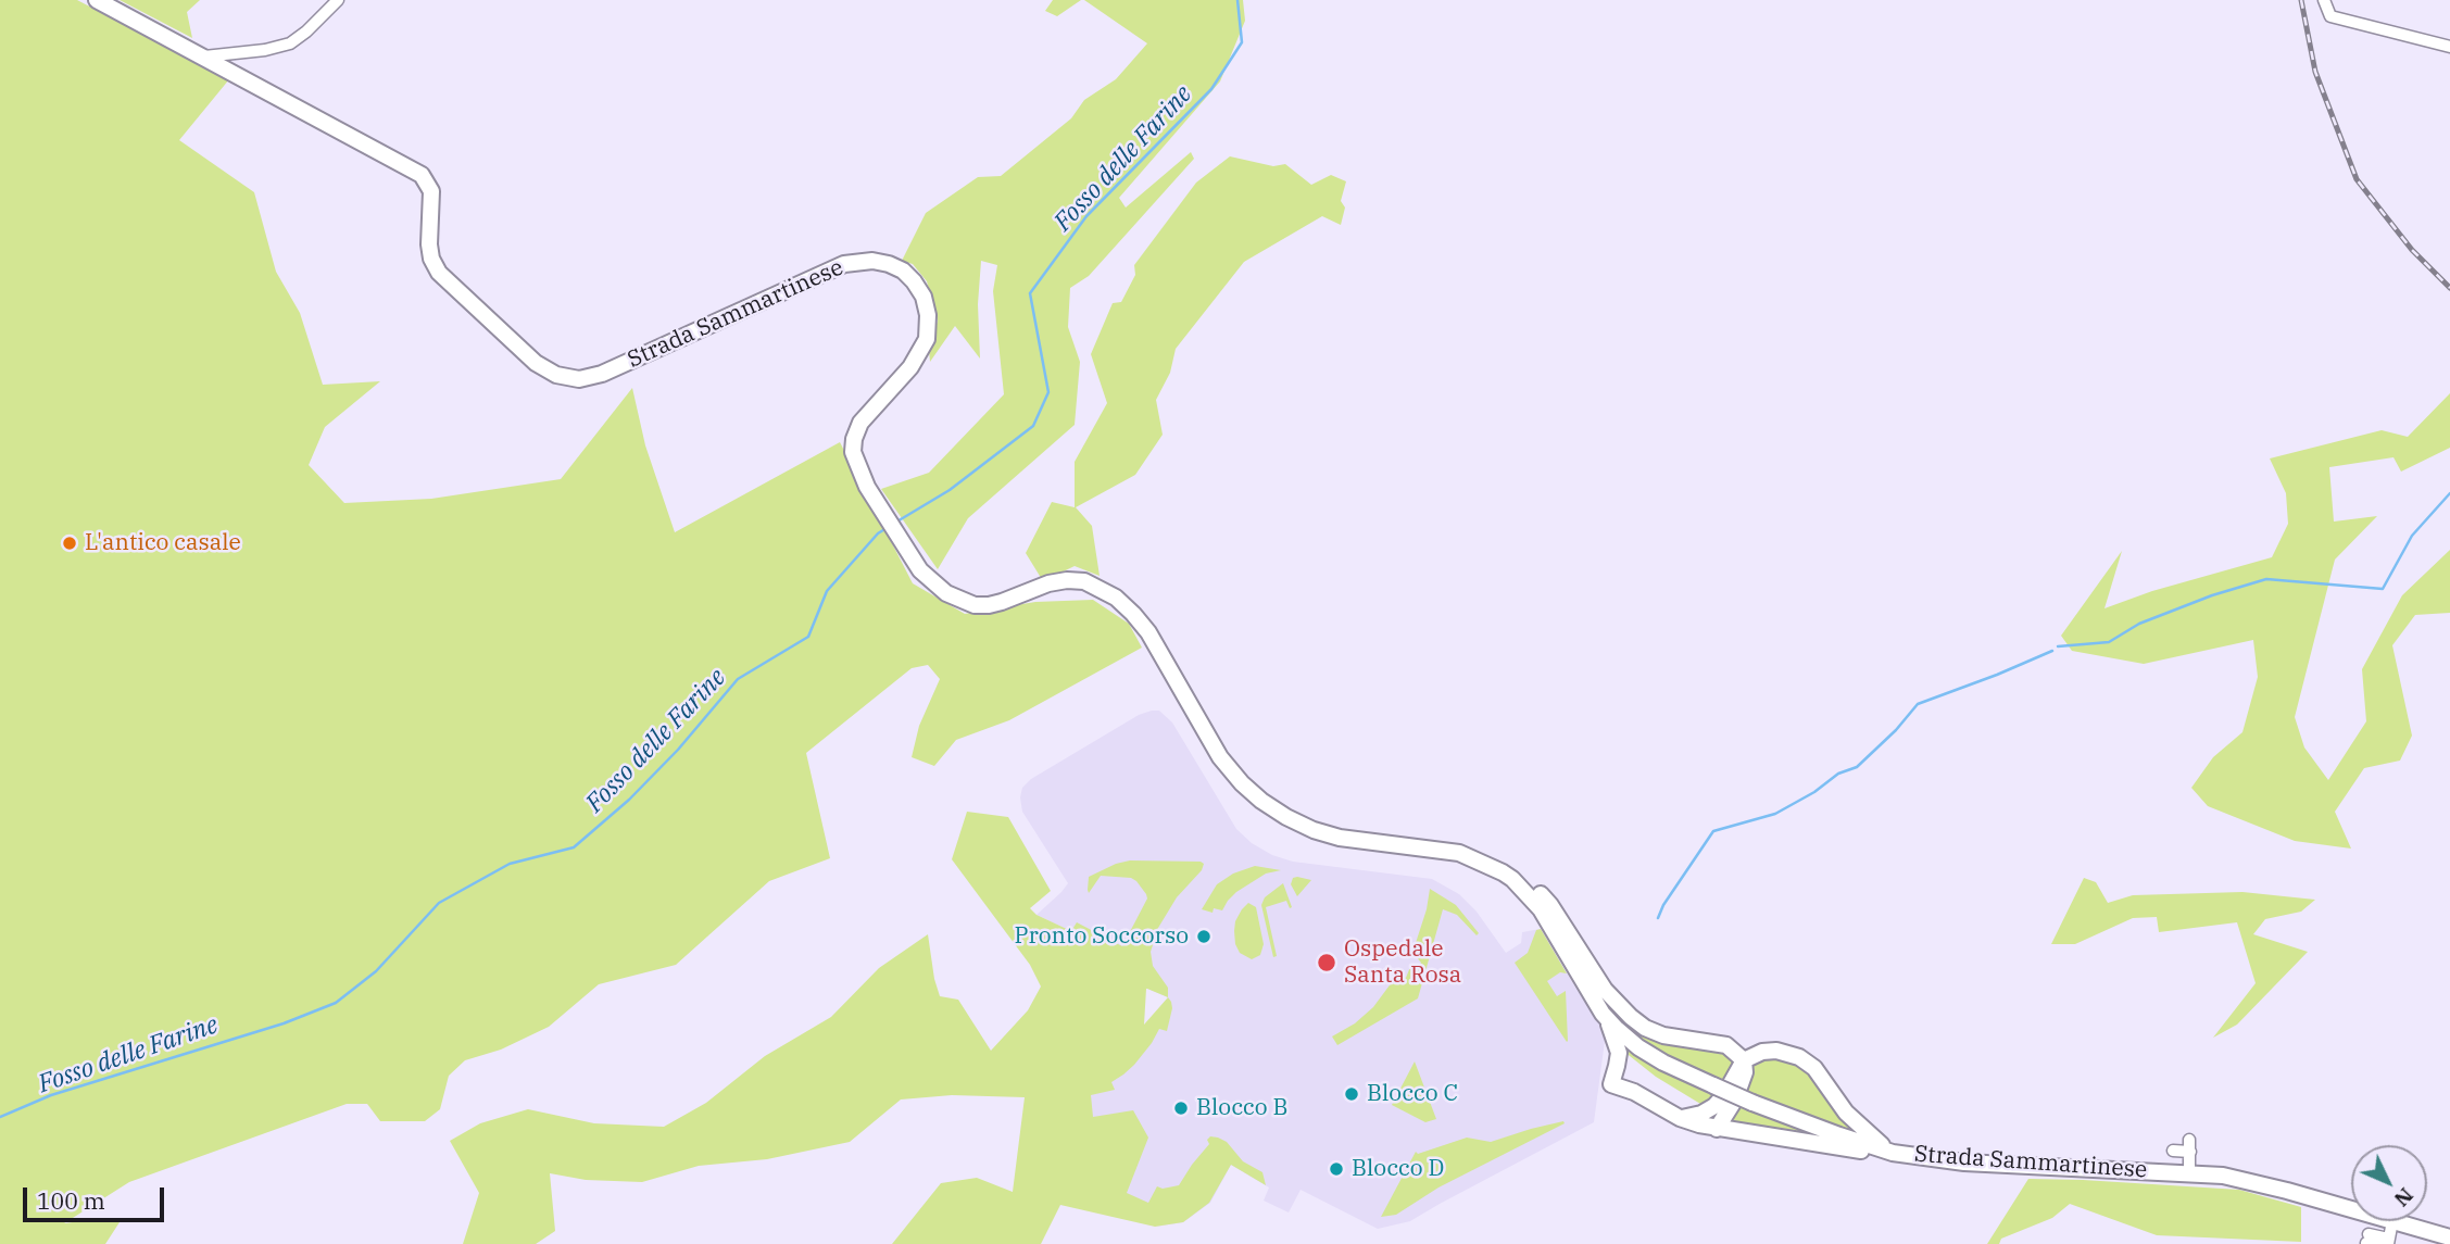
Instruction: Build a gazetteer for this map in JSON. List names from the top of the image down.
{
  "streets": {
    "main road": ["Strada Sammartinese"]
  },
  "water": ["Fosso delle Farine"],
  "places": [
    "L'antico casale",
    "Pronto Soccorso",
    "Ospedale Santa Rosa",
    "Blocco C",
    "Blocco B",
    "Blocco D"
  ],
  "scale_bar": "100 m",
  "north": "bottom right"
}
